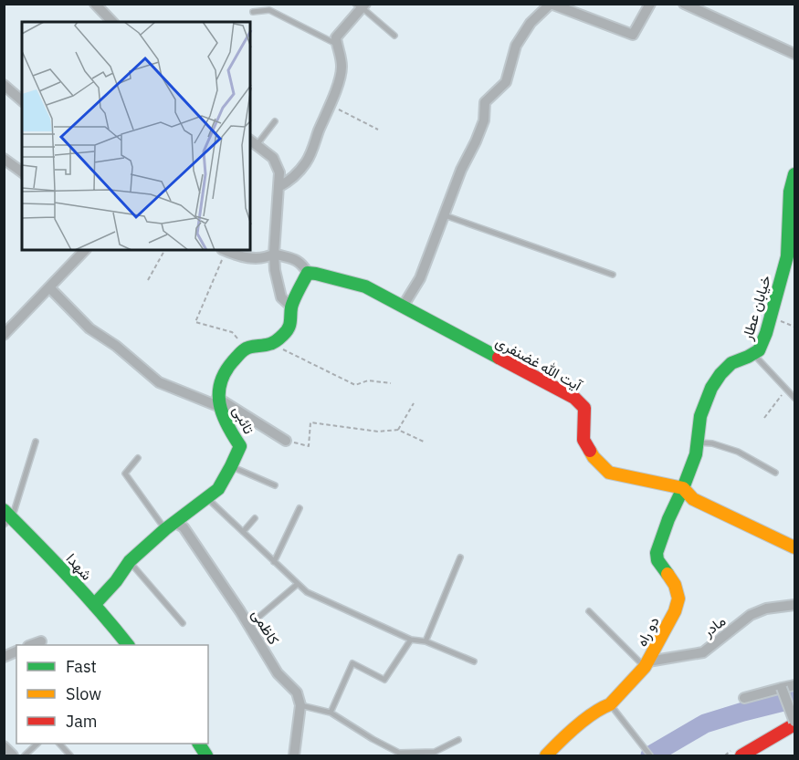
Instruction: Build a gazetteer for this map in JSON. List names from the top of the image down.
{
  "streets": {
    "street": [
      "خیابان عطار",
      "آیت الله غضنفری",
      "تائبی",
      "شهدا",
      "مادر",
      "کاظمی",
      "دو راه"
    ]
  },
  "crossings": [
    ["خیابان عطار", "آیت الله غضنفری"],
    ["خیابان عطار", "دو راه"],
    ["آیت الله غضنفری", "دو راه"],
    ["تائبی", "شهدا"],
    ["تائبی", "کاظمی"],
    ["مادر", "دو راه"]
  ],
  "legend": ["Fast", "Slow", "Jam"]
}
